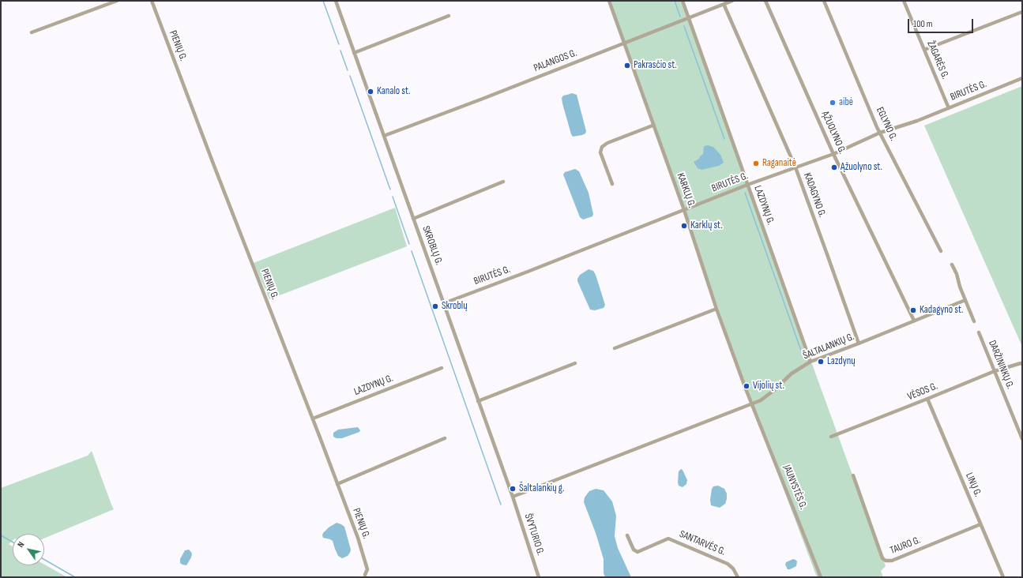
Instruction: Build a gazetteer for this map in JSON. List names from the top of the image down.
{
  "streets": {
    "street": [
      "PIENIŲ G.",
      "ŽAGARĖS G.",
      "PALANGOS G.",
      "BIRUTĖS G.",
      "EGLYNO G.",
      "ĄŽUOLYNO G.",
      "KARKLŲ G.",
      "KADAGYNO G.",
      "LAZDYNŲ G.",
      "SKROBLŲ G.",
      "ŠALTALANKIŲ G.",
      "DARŽININKŲ G.",
      "VĖSOS G.",
      "LINŲ G.",
      "JAUNYSTĖS G.",
      "ŠVYTURIO G.",
      "SANTARVĖS G.",
      "TAURO G."
    ]
  },
  "crossings": [
    ["PIENIŲ G.", "LAZDYNŲ G."],
    ["ŽAGARĖS G.", "BIRUTĖS G."],
    ["PALANGOS G.", "KARKLŲ G."],
    ["PALANGOS G.", "KADAGYNO G."],
    ["PALANGOS G.", "LAZDYNŲ G."],
    ["PALANGOS G.", "SKROBLŲ G."],
    ["BIRUTĖS G.", "EGLYNO G."],
    ["BIRUTĖS G.", "ĄŽUOLYNO G."],
    ["BIRUTĖS G.", "KARKLŲ G."],
    ["BIRUTĖS G.", "KADAGYNO G."],
    ["BIRUTĖS G.", "LAZDYNŲ G."],
    ["BIRUTĖS G.", "SKROBLŲ G."],
    ["ĄŽUOLYNO G.", "ŠALTALANKIŲ G."],
    ["KARKLŲ G.", "ŠALTALANKIŲ G."],
    ["KARKLŲ G.", "JAUNYSTĖS G."],
    ["KADAGYNO G.", "ŠALTALANKIŲ G."],
    ["LAZDYNŲ G.", "ŠALTALANKIŲ G."],
    ["SKROBLŲ G.", "ŠALTALANKIŲ G."],
    ["SKROBLŲ G.", "ŠVYTURIO G."],
    ["ŠALTALANKIŲ G.", "JAUNYSTĖS G."],
    ["ŠALTALANKIŲ G.", "ŠVYTURIO G."],
    ["DARŽININKŲ G.", "VĖSOS G."],
    ["VĖSOS G.", "LINŲ G."],
    ["LINŲ G.", "TAURO G."]
  ],
  "places": [
    "Pakrasčio st.",
    "Kanalo st.",
    "aibė",
    "Raganaitė",
    "Ąžuolyno st.",
    "Karklų st.",
    "Skroblų",
    "Kadagyno st.",
    "Lazdynų",
    "Vijolių st.",
    "Šaltalankių g."
  ],
  "scale_bar": "100 m",
  "north": "top left"
}
